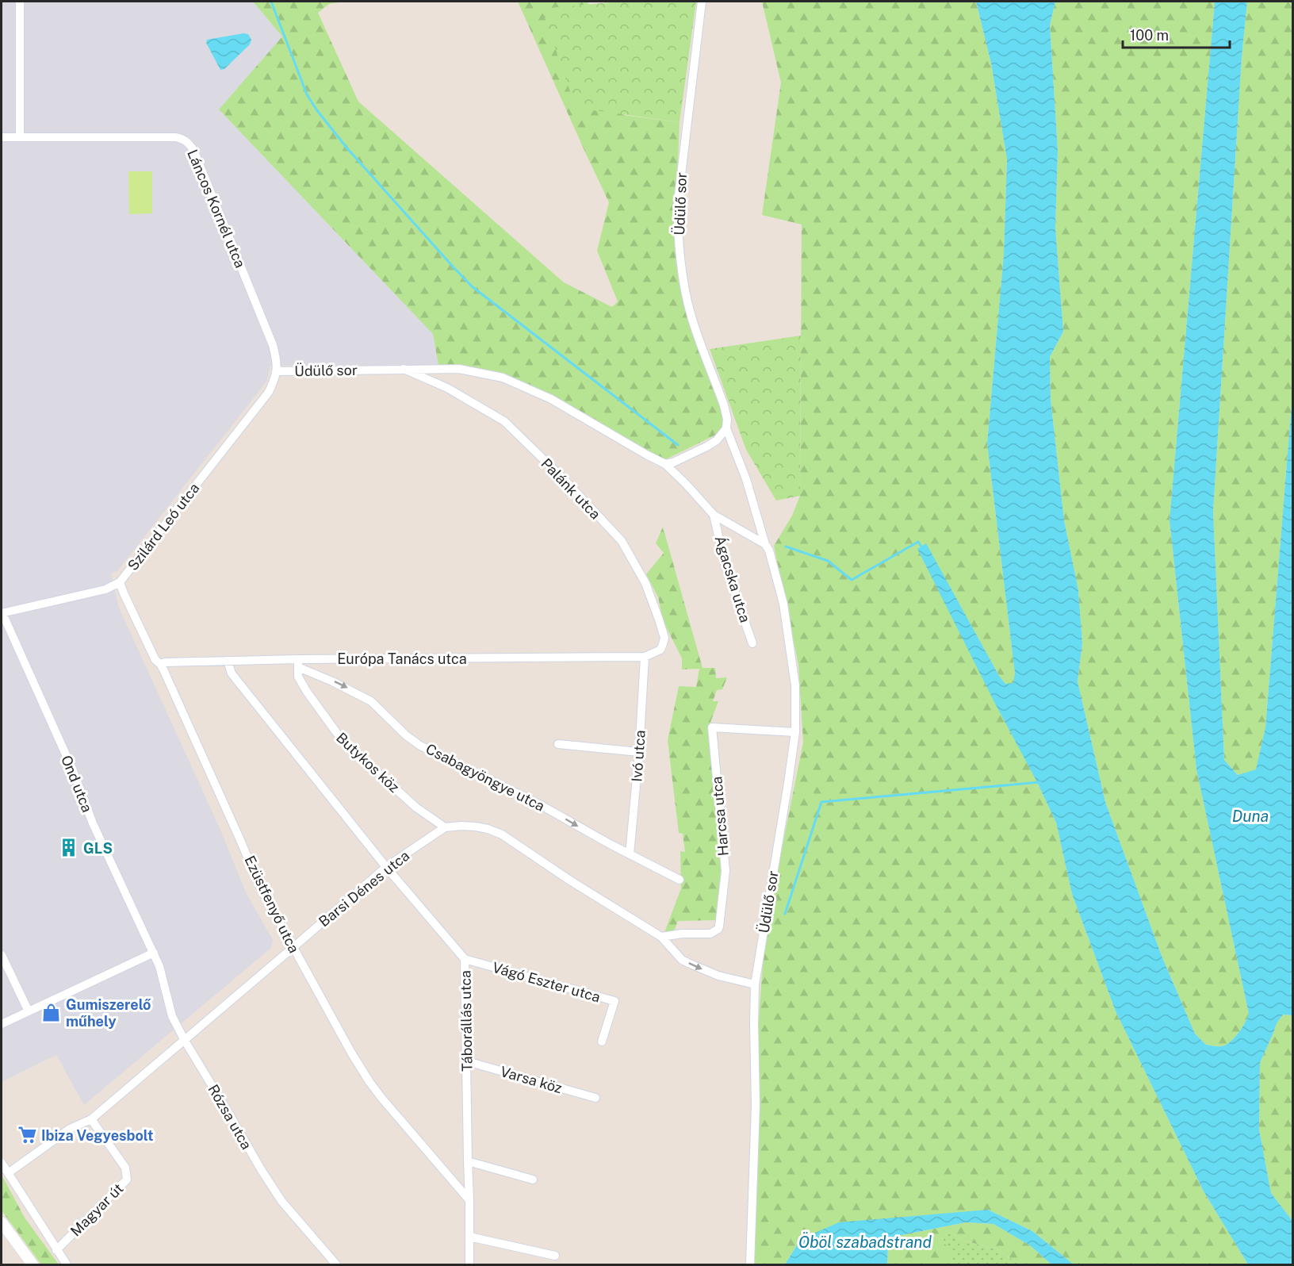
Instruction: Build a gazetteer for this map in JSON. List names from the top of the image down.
{
  "streets": {
    "street": [
      "Üdülő sor",
      "Láncos Kornél utca",
      "Palánk utca",
      "Szilárd Leó utca",
      "Ágacska utca",
      "Európa Tanács utca",
      "Ivó utca",
      "Butykos köz",
      "Csabagyöngye utca",
      "Ond utca",
      "Harcsa utca",
      "Barsi Dénes utca",
      "Ezüstfenyő utca",
      "Vágó Eszter utca",
      "Táborállás utca",
      "Varsa köz",
      "Rózsa utca",
      "Magyar út"
    ]
  },
  "crossings": [
    ["Üdülő sor", "Láncos Kornél utca"],
    ["Üdülő sor", "Palánk utca"],
    ["Üdülő sor", "Szilárd Leó utca"],
    ["Üdülő sor", "Ágacska utca"],
    ["Üdülő sor", "Harcsa utca"],
    ["Láncos Kornél utca", "Szilárd Leó utca"],
    ["Palánk utca", "Európa Tanács utca"],
    ["Palánk utca", "Ivó utca"],
    ["Szilárd Leó utca", "Ond utca"],
    ["Szilárd Leó utca", "Ezüstfenyő utca"],
    ["Európa Tanács utca", "Ivó utca"],
    ["Európa Tanács utca", "Butykos köz"],
    ["Európa Tanács utca", "Csabagyöngye utca"],
    ["Európa Tanács utca", "Ezüstfenyő utca"],
    ["Európa Tanács utca", "Táborállás utca"],
    ["Ivó utca", "Csabagyöngye utca"],
    ["Butykos köz", "Csabagyöngye utca"],
    ["Butykos köz", "Barsi Dénes utca"],
    ["Ond utca", "Rózsa utca"],
    ["Barsi Dénes utca", "Ezüstfenyő utca"],
    ["Barsi Dénes utca", "Táborállás utca"],
    ["Barsi Dénes utca", "Rózsa utca"],
    ["Barsi Dénes utca", "Magyar út"],
    ["Ezüstfenyő utca", "Táborállás utca"],
    ["Vágó Eszter utca", "Táborállás utca"],
    ["Táborállás utca", "Varsa köz"]
  ],
  "water": ["Duna", "Öböl szabadstrand"],
  "places": {
    "building": ["GLS"],
    "shop": ["Gumiszerelő műhely"],
    "supermarket": ["Ibiza Vegyesbolt"]
  },
  "scale_bar": "100 m"
}
